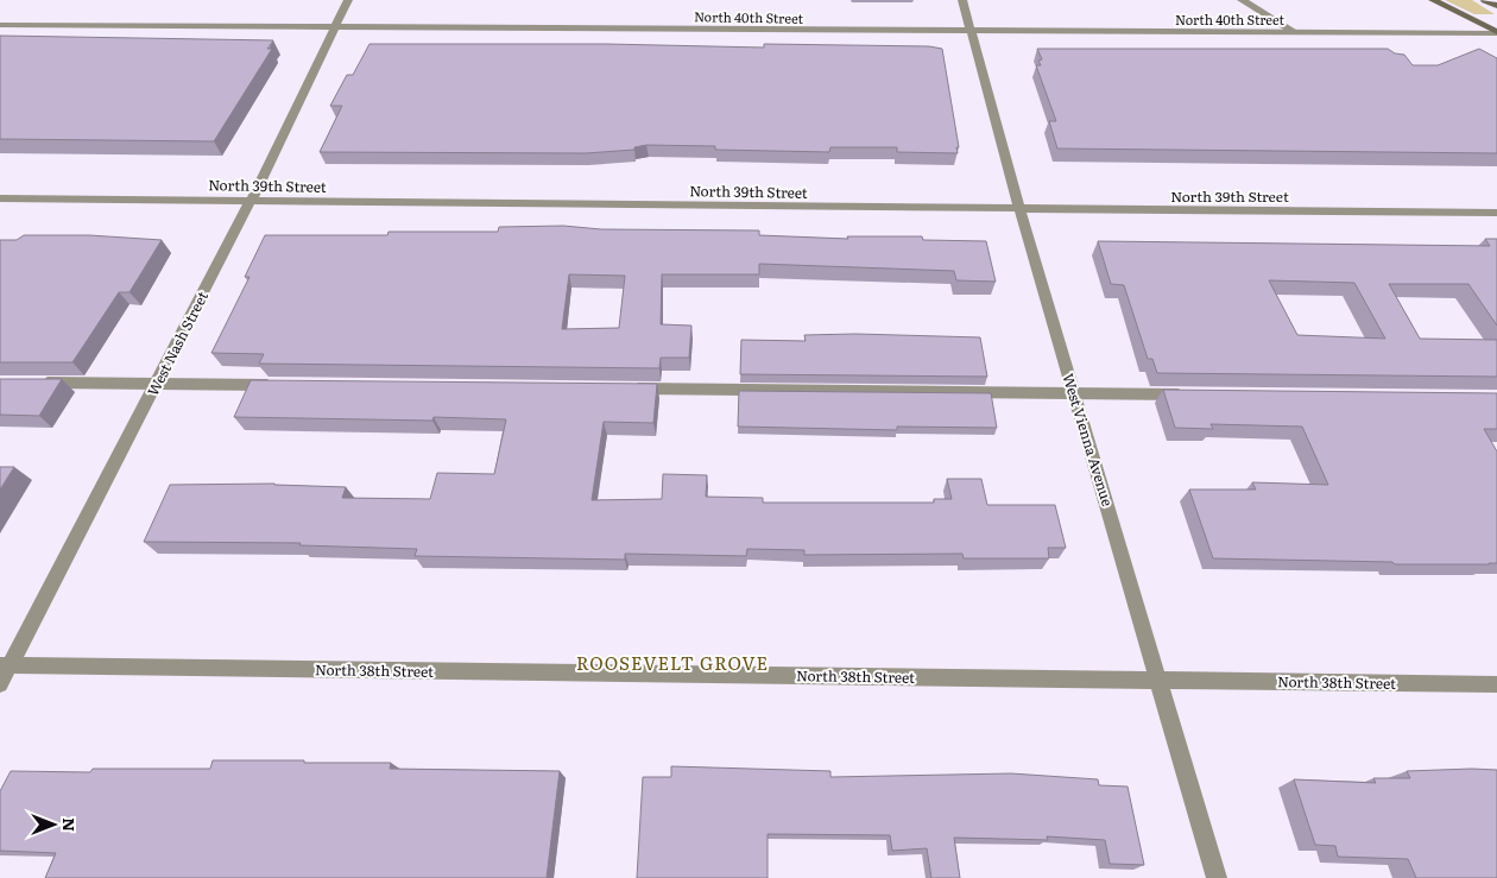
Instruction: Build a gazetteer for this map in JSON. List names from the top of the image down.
{
  "streets": {
    "street": [
      "North 40th Street",
      "North 39th Street",
      "West Nash Street",
      "West Vienna Avenue",
      "North 38th Street"
    ]
  },
  "crossings": [
    ["North 40th Street", "West Nash Street"],
    ["North 40th Street", "West Vienna Avenue"],
    ["North 39th Street", "West Nash Street"],
    ["North 39th Street", "West Vienna Avenue"],
    ["West Nash Street", "North 38th Street"],
    ["West Vienna Avenue", "North 38th Street"]
  ],
  "districts": ["ROOSEVELT GROVE"],
  "north": "right"
}
